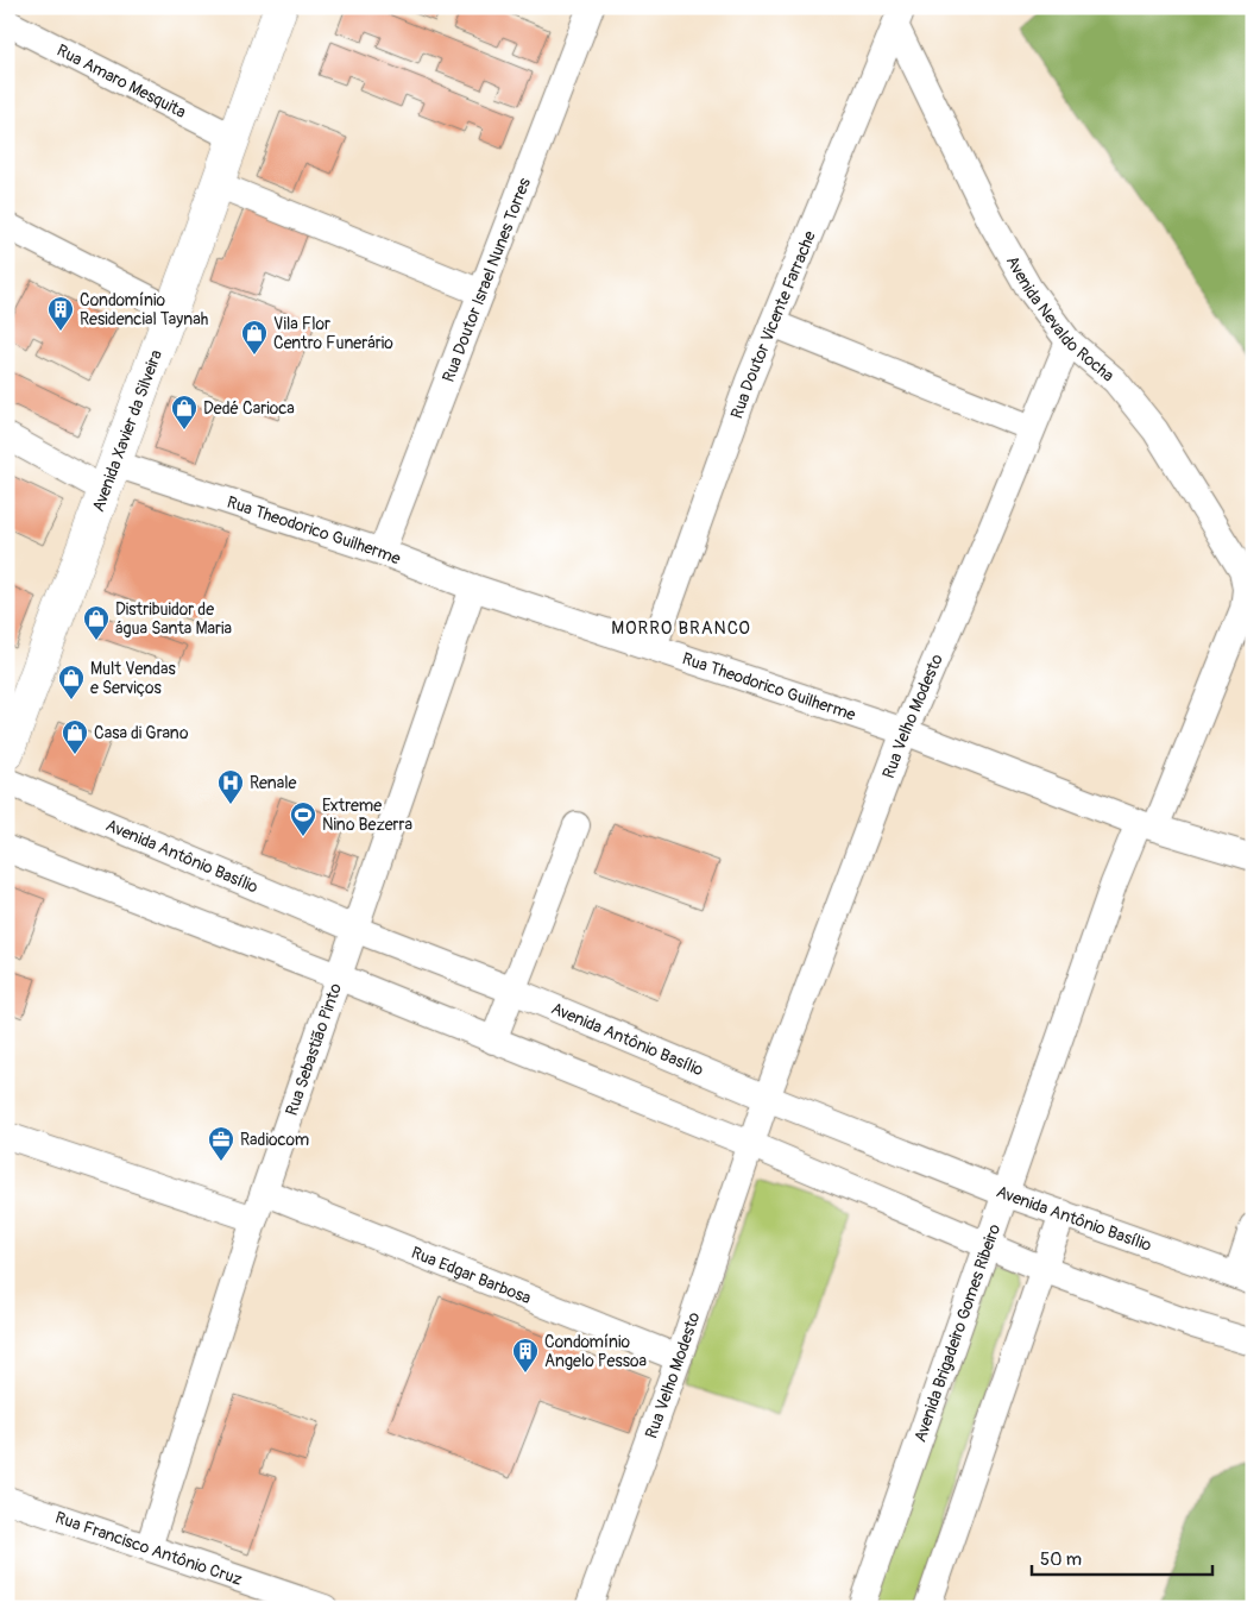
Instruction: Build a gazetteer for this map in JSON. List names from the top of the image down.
{
  "streets": {
    "main road": ["Avenida Xavier da Silveira"],
    "street": [
      "Rua Amaro Mesquita",
      "Rua Doutor Israel Nunes Torres",
      "Avenida Nevaldo Rocha",
      "Rua Doutor Vicente Farrache",
      "Rua Theodorico Guilherme",
      "Rua Velho Modesto",
      "Avenida Antônio Basílio",
      "Rua Sebastião Pinto",
      "Rua Edgar Barbosa",
      "Avenida Brigadeiro Gomes Ribeiro",
      "Rua Francisco Antônio Cruz"
    ]
  },
  "crossings": [
    ["Rua Amaro Mesquita", "Avenida Xavier da Silveira"],
    ["Rua Doutor Israel Nunes Torres", "Rua Theodorico Guilherme"],
    ["Avenida Nevaldo Rocha", "Rua Doutor Vicente Farrache"],
    ["Avenida Nevaldo Rocha", "Rua Velho Modesto"],
    ["Avenida Nevaldo Rocha", "Avenida Brigadeiro Gomes Ribeiro"],
    ["Rua Doutor Vicente Farrache", "Rua Theodorico Guilherme"],
    ["Avenida Xavier da Silveira", "Rua Theodorico Guilherme"],
    ["Rua Theodorico Guilherme", "Rua Velho Modesto"],
    ["Rua Theodorico Guilherme", "Rua Sebastião Pinto"],
    ["Rua Theodorico Guilherme", "Avenida Brigadeiro Gomes Ribeiro"],
    ["Rua Velho Modesto", "Avenida Antônio Basílio"],
    ["Rua Velho Modesto", "Rua Edgar Barbosa"],
    ["Avenida Antônio Basílio", "Rua Sebastião Pinto"],
    ["Avenida Antônio Basílio", "Avenida Brigadeiro Gomes Ribeiro"],
    ["Rua Sebastião Pinto", "Rua Edgar Barbosa"],
    ["Rua Sebastião Pinto", "Rua Francisco Antônio Cruz"]
  ],
  "districts": ["MORRO BRANCO"],
  "places": {
    "building": ["Condomínio Residencial Taynah", "Condomínio Angelo Pessoa"],
    "shop": [
      "Vila Flor Centro Funerário",
      "Dedé Carioca",
      "Distribuidor de água Santa Maria",
      "Mult Vendas e Serviços",
      "Casa di Grano"
    ],
    "hospital": ["Renale"],
    "sports": ["Extreme Nino Bezerra"],
    "office": ["Radiocom"]
  },
  "scale_bar": "50 m"
}
